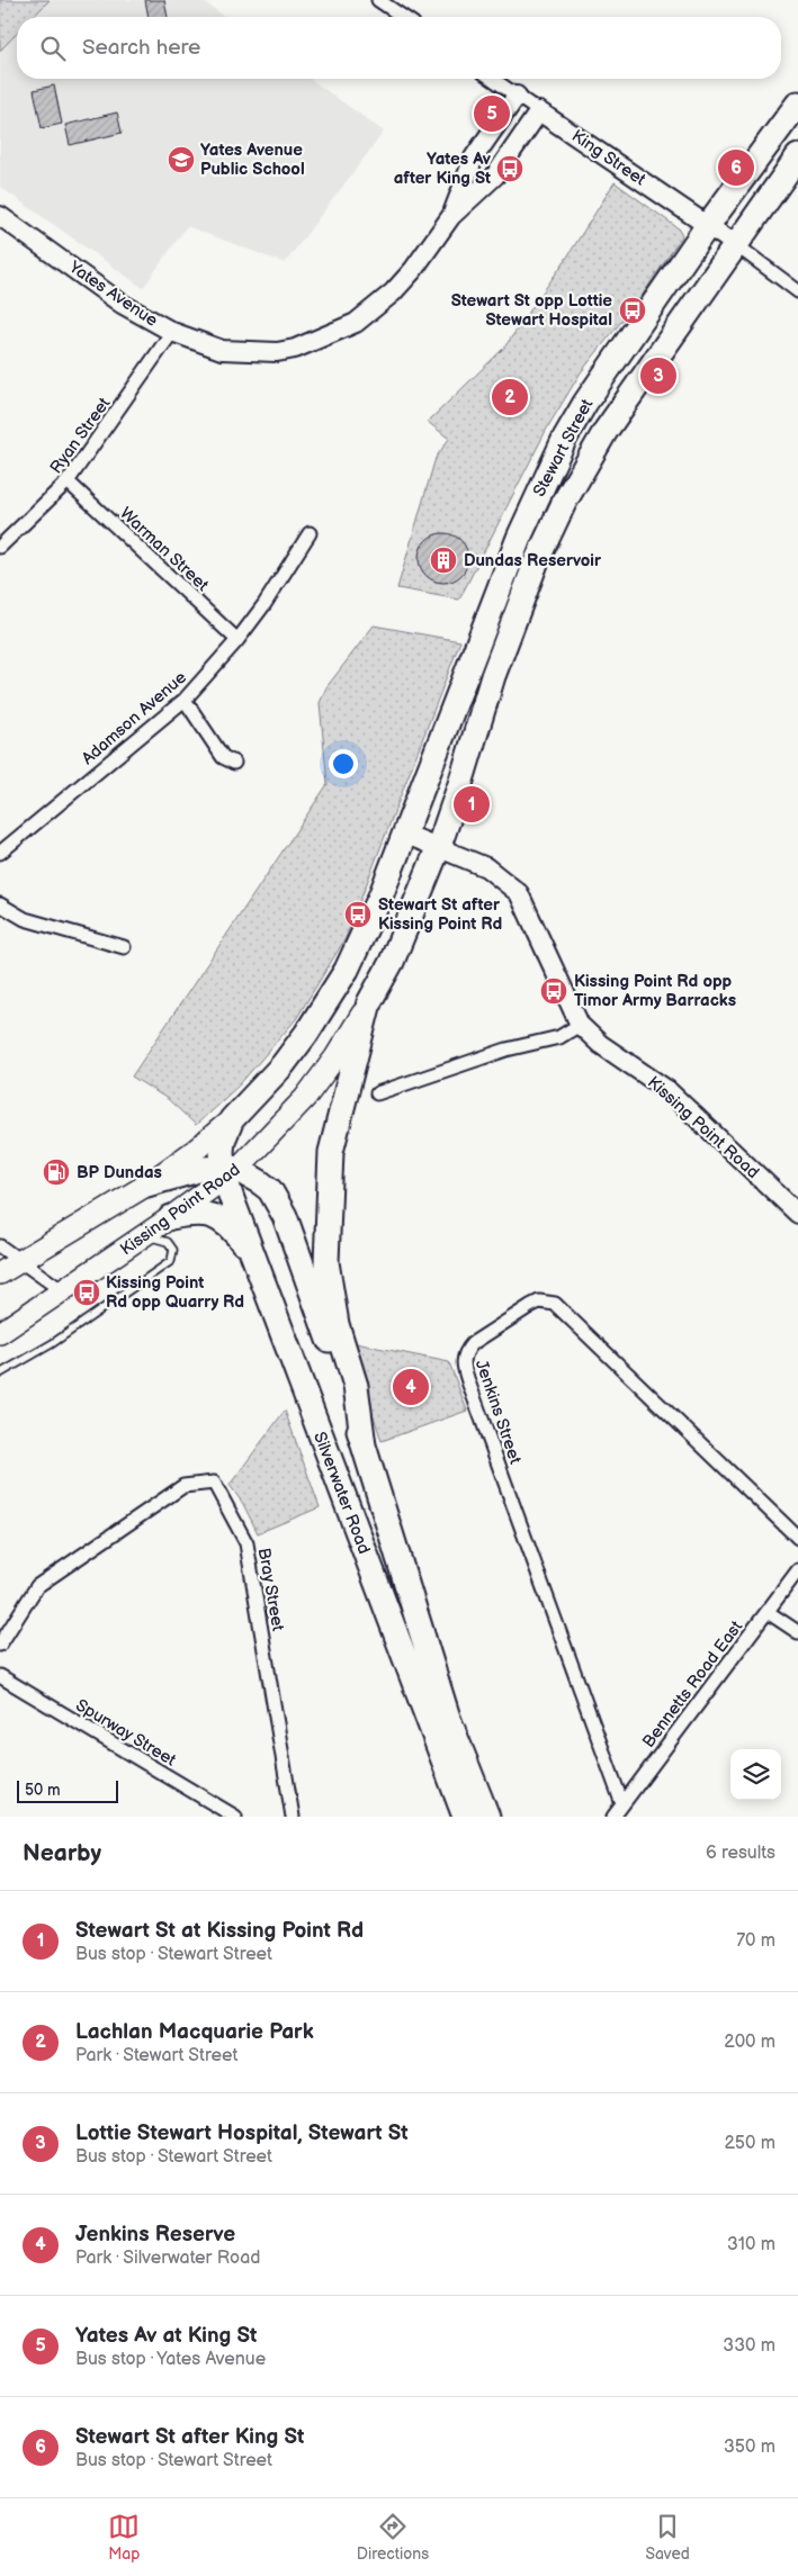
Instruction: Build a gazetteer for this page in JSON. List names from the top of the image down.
{
  "streets": {
    "highway": ["Stewart Street", "Kissing Point Road", "Silverwater Road"],
    "street": [
      "King Street",
      "Yates Avenue",
      "Ryan Street",
      "Warman Street",
      "Adamson Avenue",
      "Jenkins Street",
      "Bray Street",
      "Bennetts Road East",
      "Spurway Street"
    ]
  },
  "crossings": [
    ["King Street", "Yates Avenue"],
    ["King Street", "Stewart Street"],
    ["Yates Avenue", "Ryan Street"],
    ["Ryan Street", "Warman Street"],
    ["Stewart Street", "Kissing Point Road"],
    ["Warman Street", "Adamson Avenue"],
    ["Kissing Point Road", "Silverwater Road"],
    ["Jenkins Street", "Bennetts Road East"]
  ],
  "places": {
    "school or university": ["Yates Avenue Public School"],
    "bus stop": [
      "Yates Av after King St",
      "Stewart St opp Lottie Stewart Hospital",
      "Stewart St after Kissing Point Rd",
      "Kissing Point Rd opp Timor Army Barracks",
      "Kissing Point Rd opp Quarry Rd"
    ],
    "building": ["Dundas Reservoir"],
    "fuel station": ["BP Dundas"]
  },
  "scale_bar": "50 m",
  "page": {
    "search": "Search here",
    "pins": [
      "5",
      "6",
      "3",
      "2",
      "1",
      "4"
    ],
    "scale": "50 m",
    "heading": ["Nearby", "6 results"],
    "list": [
      {
        "mark": "1",
        "name": "Stewart St at Kissing Point Rd",
        "note": "Bus stop · Stewart Street",
        "value": "70 m"
      },
      {
        "mark": "2",
        "name": "Lachlan Macquarie Park",
        "note": "Park · Stewart Street",
        "value": "200 m"
      },
      {
        "mark": "3",
        "name": "Lottie Stewart Hospital, Stewart St",
        "note": "Bus stop · Stewart Street",
        "value": "250 m"
      },
      {
        "mark": "4",
        "name": "Jenkins Reserve",
        "note": "Park · Silverwater Road",
        "value": "310 m"
      },
      {
        "mark": "5",
        "name": "Yates Av at King St",
        "note": "Bus stop · Yates Avenue",
        "value": "330 m"
      },
      {
        "mark": "6",
        "name": "Stewart St after King St",
        "note": "Bus stop · Stewart Street",
        "value": "350 m"
      }
    ],
    "nav": ["Map", "Directions", "Saved"]
  }
}
